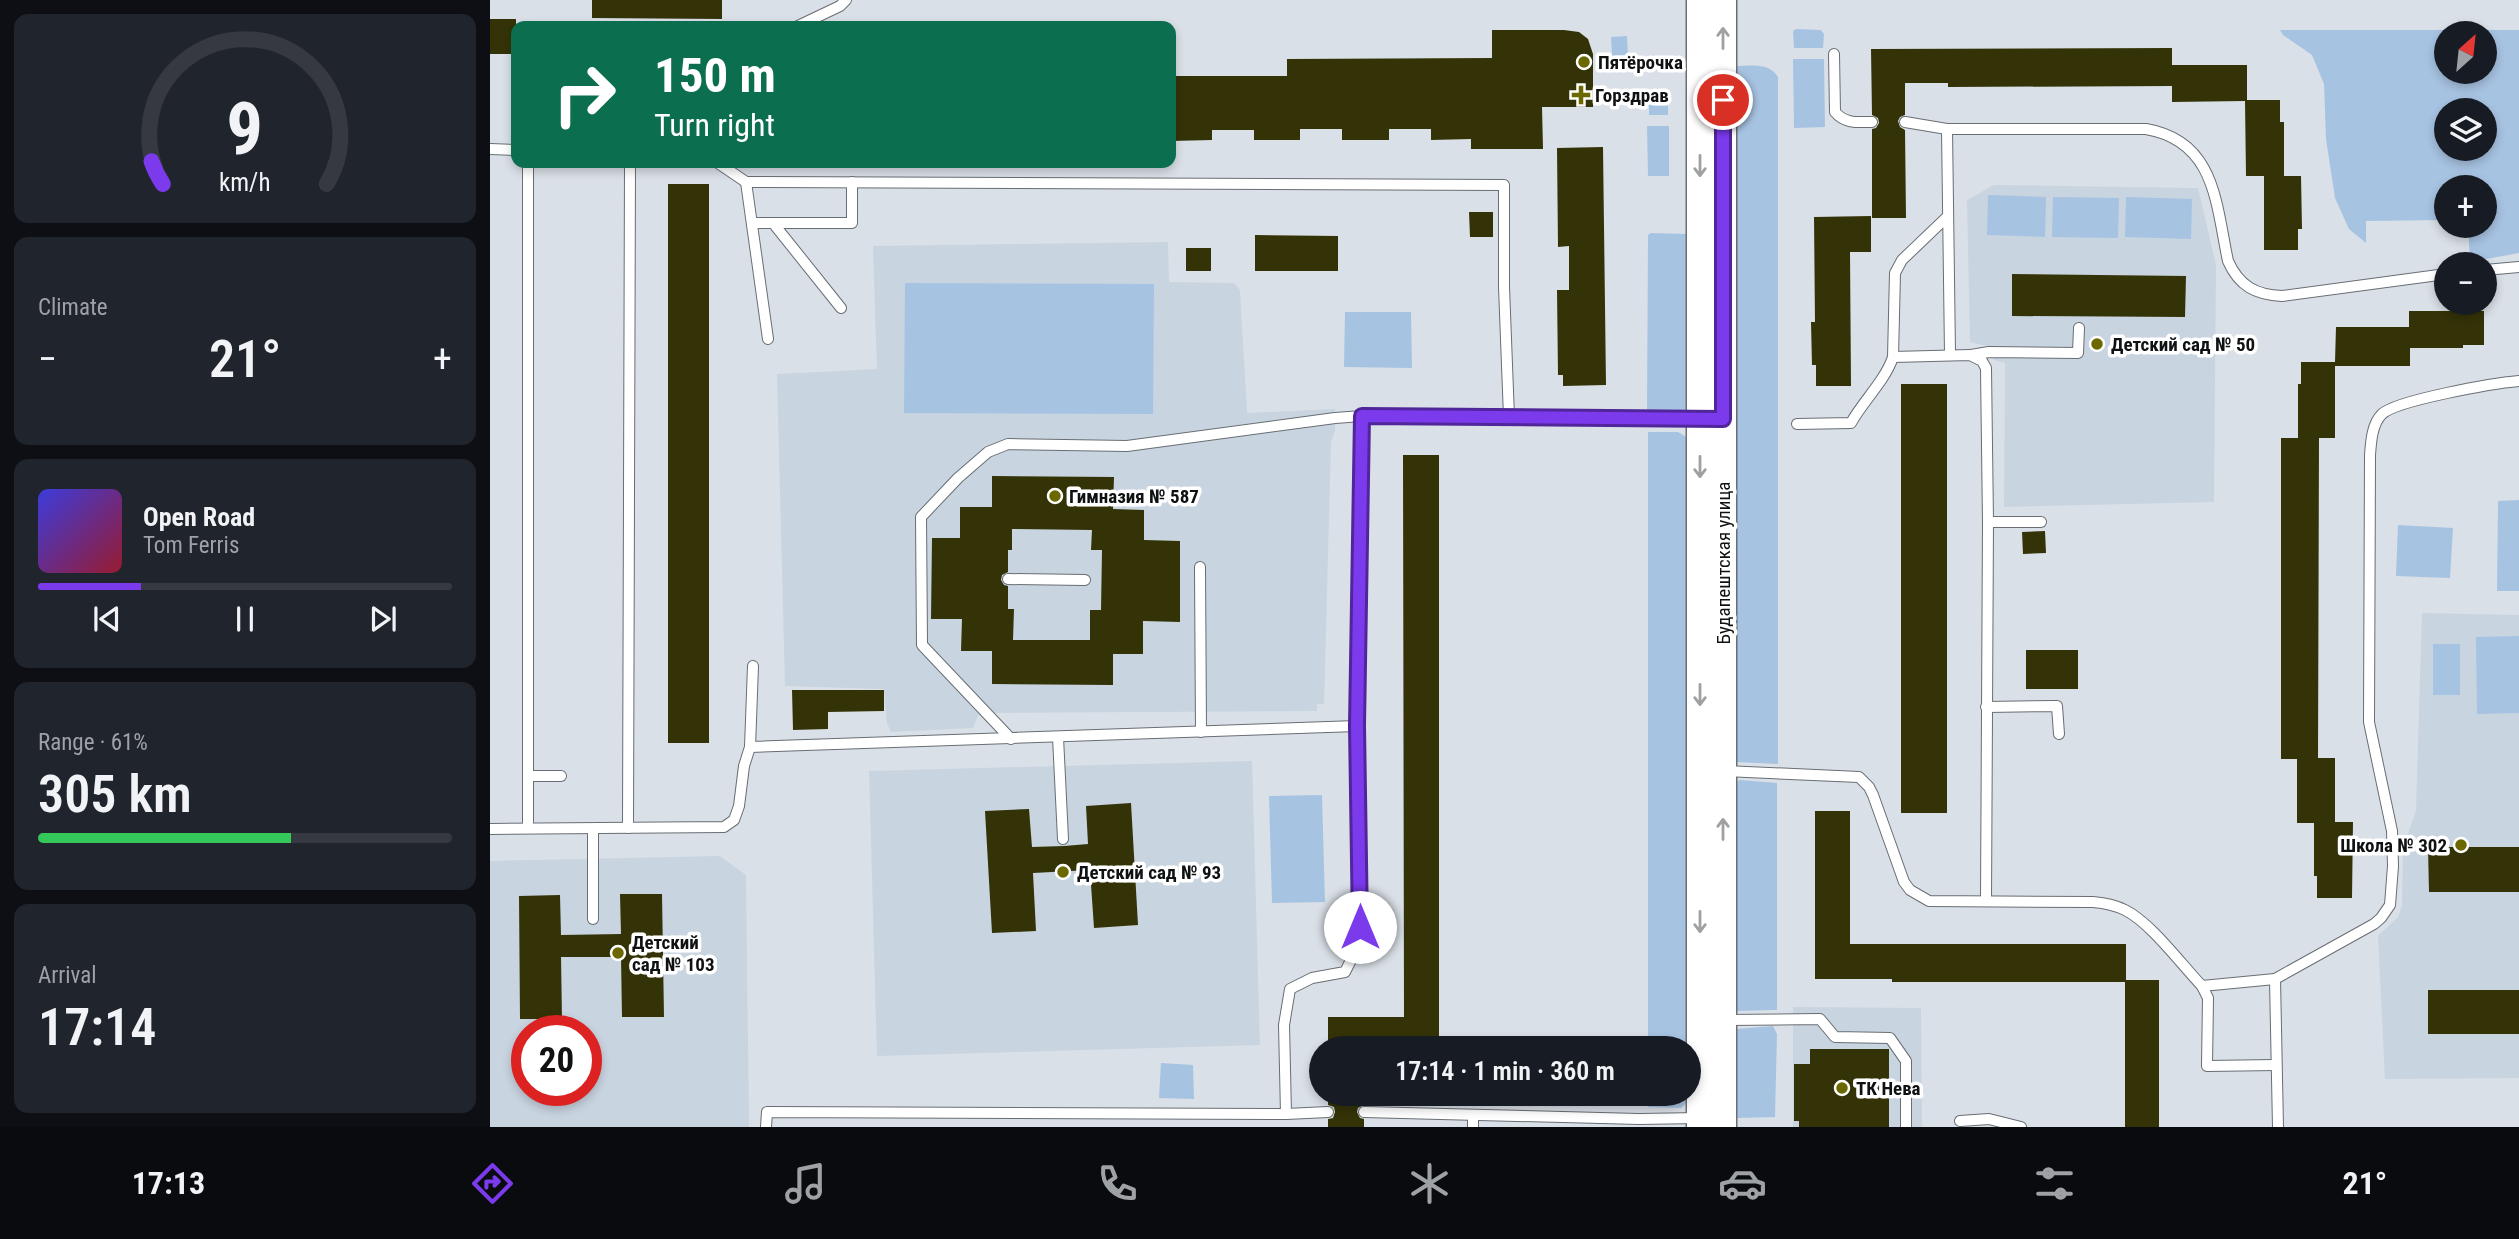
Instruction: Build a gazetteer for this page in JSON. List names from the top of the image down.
{
  "streets": {
    "street": ["Будапештская улица"]
  },
  "places": {
    "other": [
      "Пятёрочка",
      "Детский сад № 50",
      "Гимназия № 587",
      "Школа № 302",
      "Детский сад № 93",
      "Детский сад № 103",
      "ТК Нева"
    ],
    "health": ["Горздрав"]
  },
  "north": "top right",
  "page": {
    "map_buttons": ["+", "−"],
    "turn": ["150 m", "Turn right"],
    "tile": [
      "Climate",
      ["Range · 61%", "305 km"],
      ["Arrival", "17:14"]
    ],
    "heat": ["−", "21°", "+"],
    "song": ["Open Road", "Tom Ferris"],
    "limit": "20",
    "trip": "17:14 · 1 min · 360 m",
    "tabs": ["17:13", "21°"],
    "gauge": ["9", "km/h"]
  }
}
